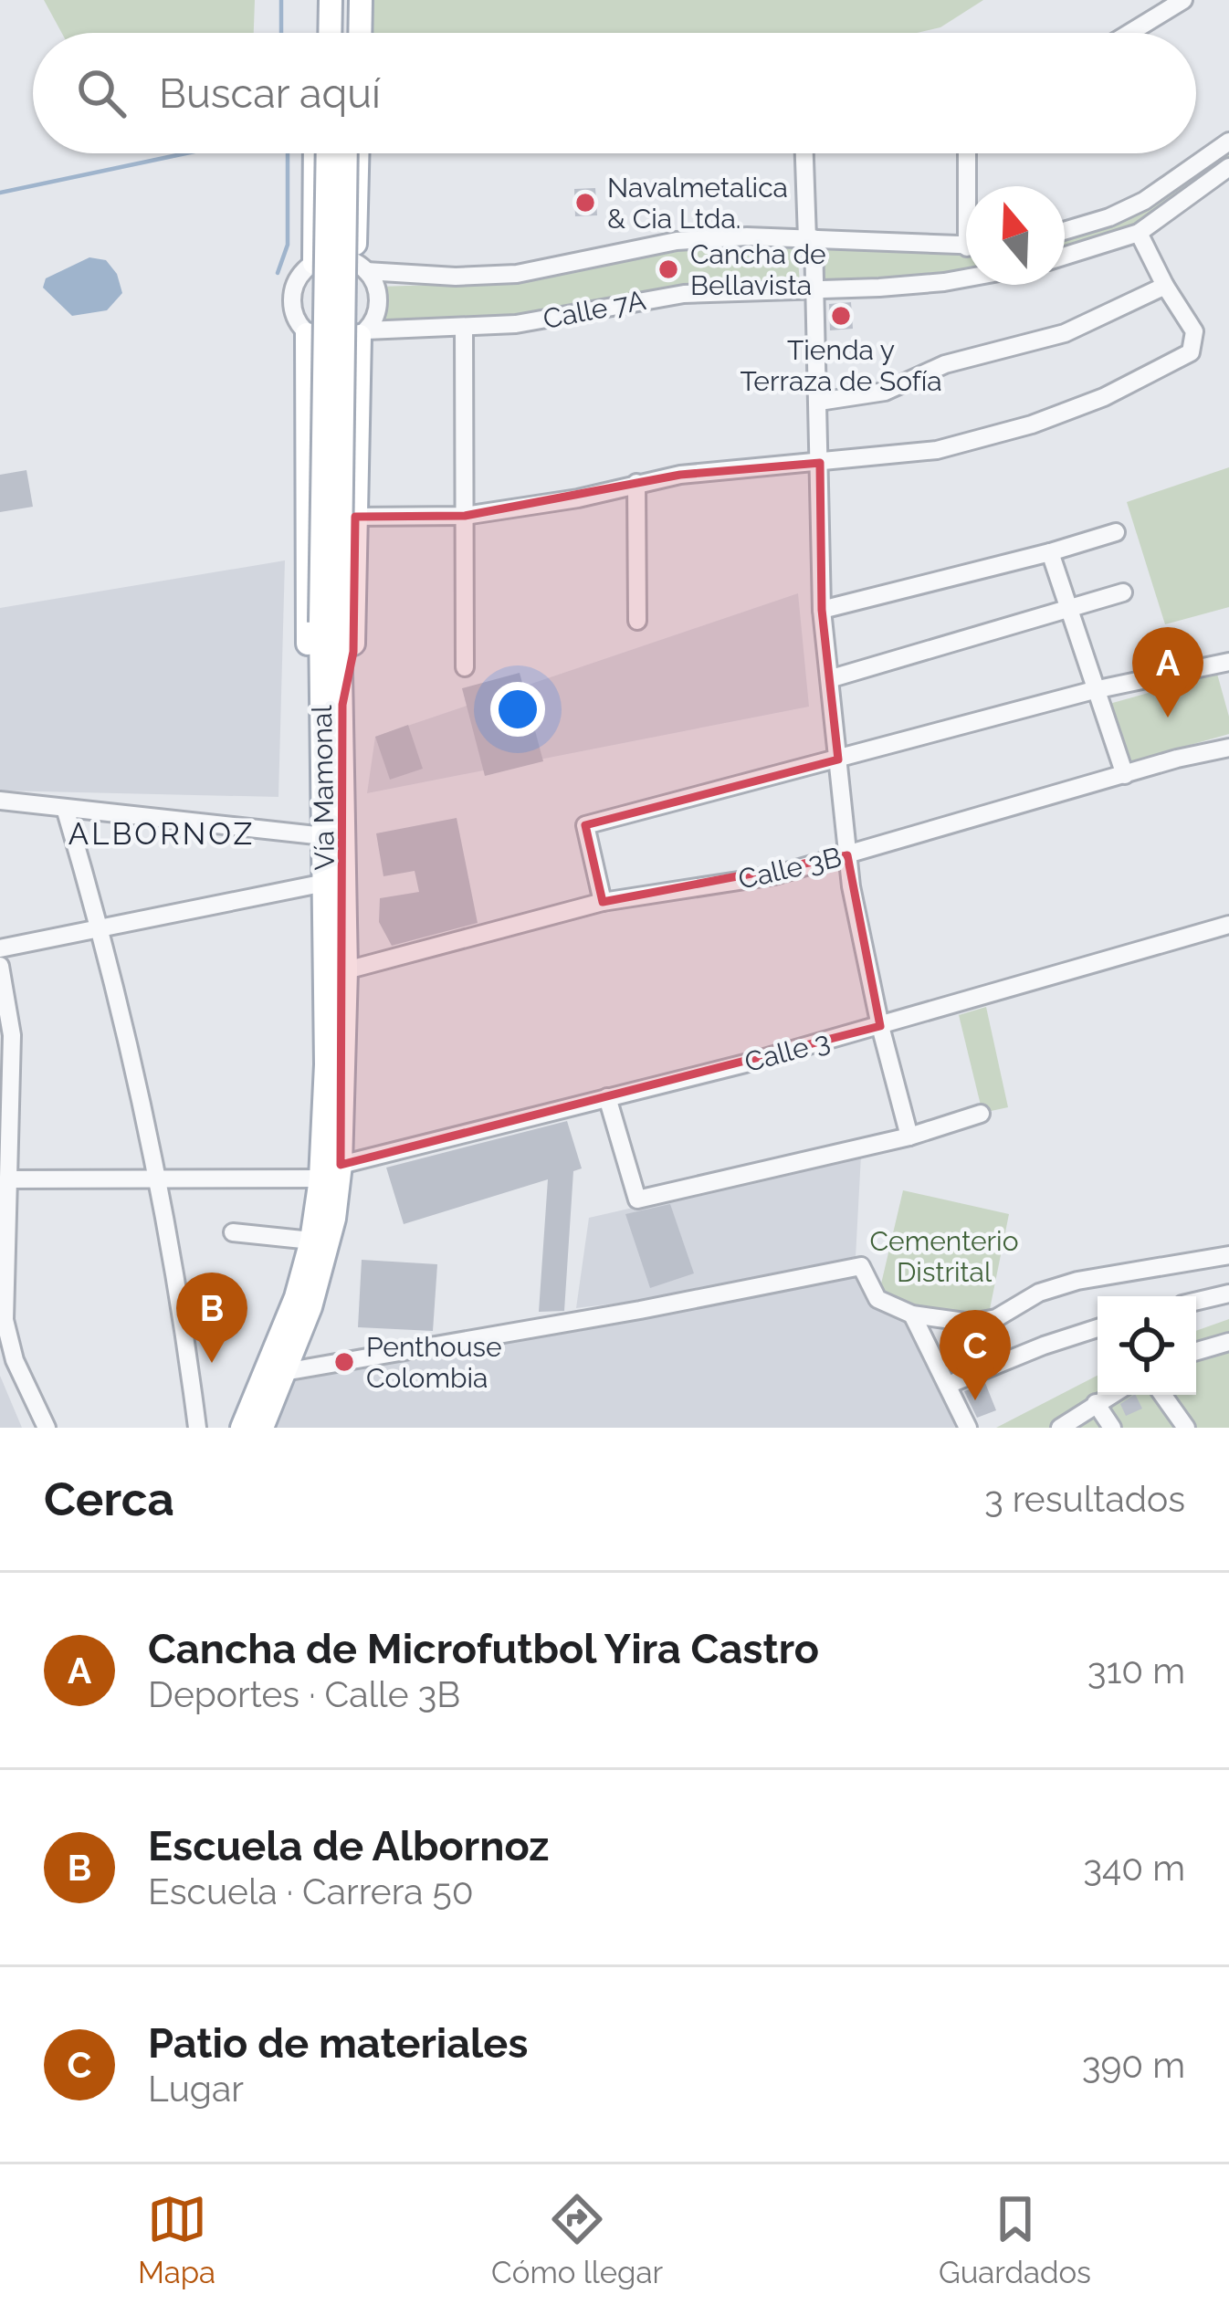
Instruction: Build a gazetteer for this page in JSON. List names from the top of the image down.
{
  "streets": {
    "main road": ["Vía Mamonal"],
    "street": ["Calle 7A", "Calle 3B", "Calle 3"]
  },
  "crossings": [
    ["Vía Mamonal", "Calle 3B"],
    ["Vía Mamonal", "Calle 3"]
  ],
  "districts": ["ALBORNOZ"],
  "parks": ["Cementerio Distrital"],
  "places": [
    "Navalmetalica & Cia Ltda.",
    "Cancha de Bellavista",
    "Tienda y Terraza de Sofía",
    "Penthouse Colombia"
  ],
  "north": "top",
  "page": {
    "search": "Buscar aquí",
    "pins": ["A", "B", "C"],
    "heading": ["Cerca", "3 resultados"],
    "list": [
      {
        "mark": "A",
        "name": "Cancha de Microfutbol Yira Castro",
        "note": "Deportes · Calle 3B",
        "value": "310 m"
      },
      {
        "mark": "B",
        "name": "Escuela de Albornoz",
        "note": "Escuela · Carrera 50",
        "value": "340 m"
      },
      {
        "mark": "C",
        "name": "Patio de materiales",
        "note": "Lugar",
        "value": "390 m"
      }
    ],
    "nav": ["Mapa", "Cómo llegar", "Guardados"]
  }
}
